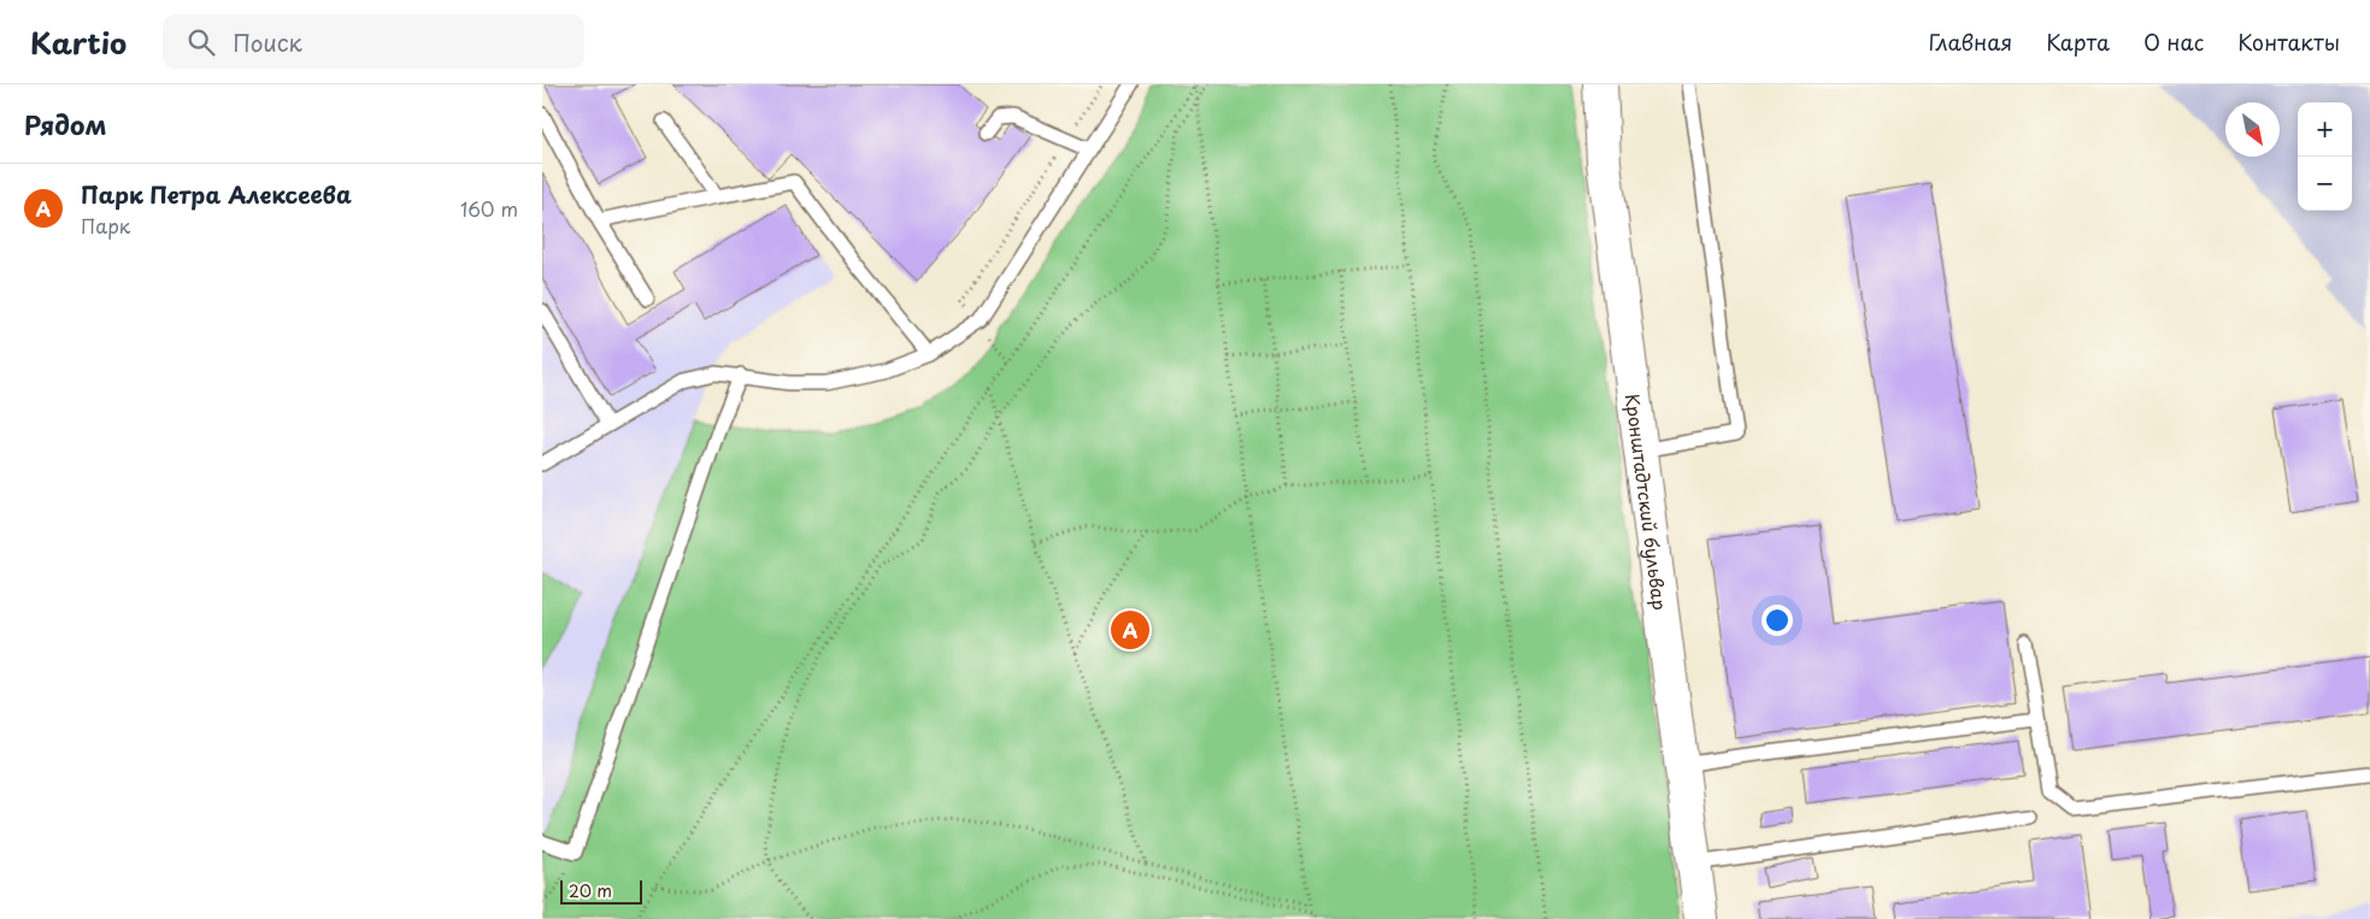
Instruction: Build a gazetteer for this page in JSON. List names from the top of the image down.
{
  "streets": {
    "main road": ["Кронштадтский бульвар"]
  },
  "scale_bar": "20 m",
  "north": "bottom right",
  "page": {
    "header": "Kartio",
    "search": "Поиск",
    "nav": [
      "Главная",
      "Карта",
      "О нас",
      "Контакты"
    ],
    "heading": "Рядом",
    "map_buttons": ["+", "−"],
    "list": [
      {
        "mark": "A",
        "name": "Парк Петра Алексеева",
        "note": "Парк",
        "value": "160 m"
      }
    ],
    "pins": "A",
    "scale": "20 m"
  }
}
